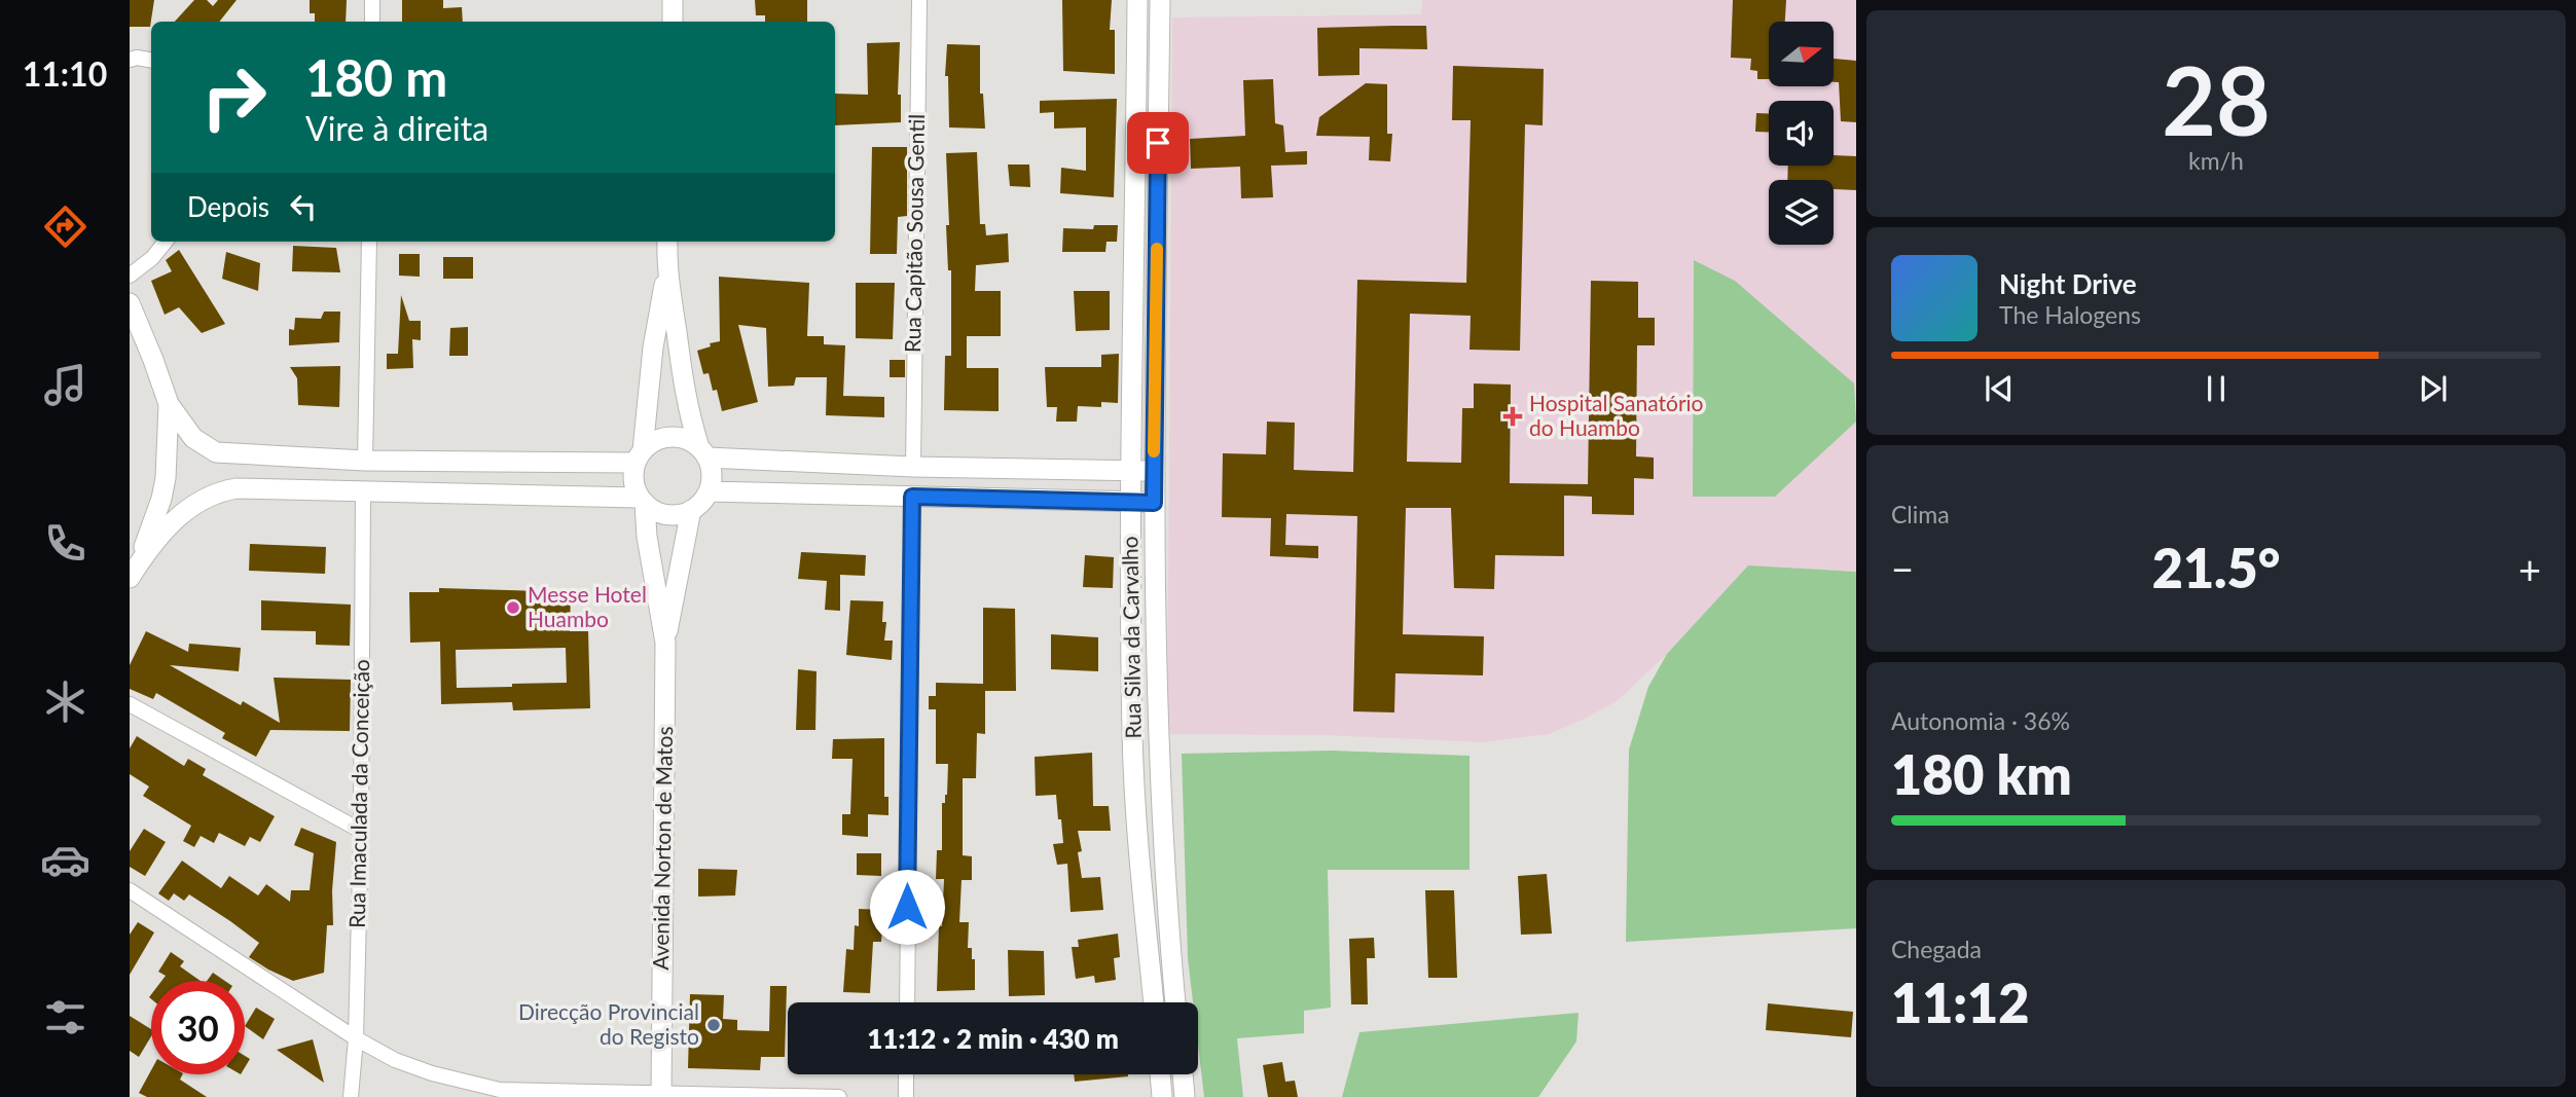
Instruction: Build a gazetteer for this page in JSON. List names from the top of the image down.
{
  "streets": {
    "street": [
      "Rua Capitão Sousa Gentil",
      "Rua Silva da Carvalho",
      "Rua Imaculada da Conceição",
      "Avenida Norton de Matos"
    ]
  },
  "places": {
    "health": ["Hospital Sanatório do Huambo"],
    "other": ["Messe Hotel Huambo", "Direcção Provincial do Registo"]
  },
  "north": "right",
  "page": {
    "tabs": "11:10",
    "tile": [
      ["28", "km/h"],
      "Clima",
      ["Autonomia · 36%", "180 km"],
      ["Chegada", "11:12"]
    ],
    "turn": ["180 m", "Vire à direita"],
    "then": "Depois",
    "song": ["Night Drive", "The Halogens"],
    "heat": ["−", "21.5°", "+"],
    "limit": "30",
    "trip": "11:12 · 2 min · 430 m"
  }
}
